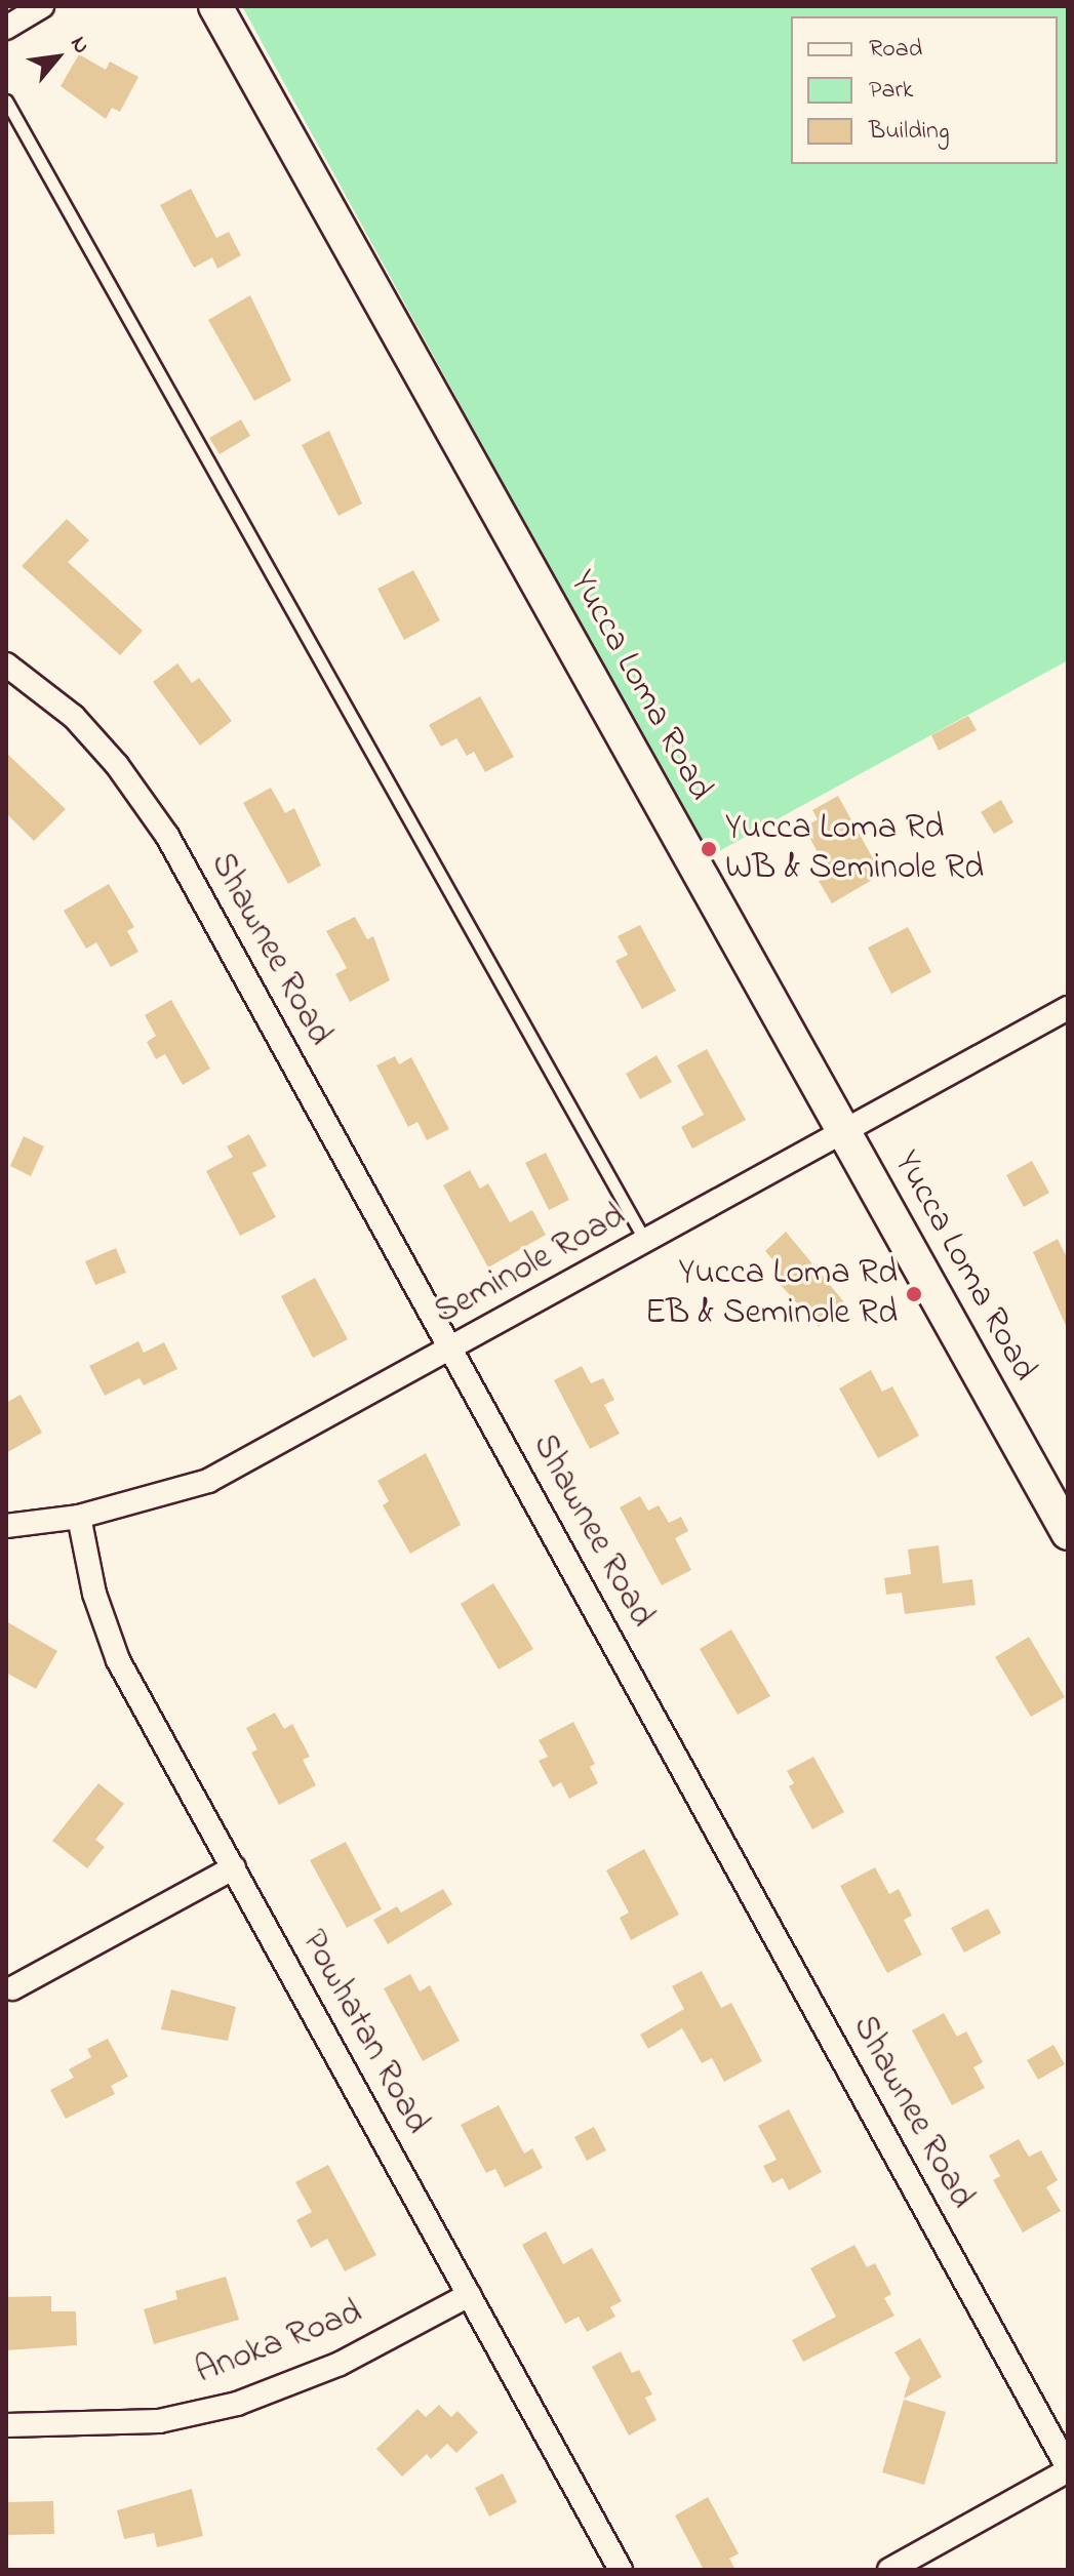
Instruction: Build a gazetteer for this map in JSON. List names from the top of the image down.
{
  "streets": {
    "main road": ["Yucca Loma Road"],
    "street": [
      "Shawnee Road",
      "Seminole Road",
      "Powhatan Road",
      "Anoka Road"
    ]
  },
  "crossings": [
    ["Yucca Loma Road", "Seminole Road"],
    ["Shawnee Road", "Seminole Road"],
    ["Seminole Road", "Powhatan Road"],
    ["Powhatan Road", "Anoka Road"]
  ],
  "places": ["Yucca Loma Rd WB & Seminole Rd", "Yucca Loma Rd EB & Seminole Rd"],
  "legend": ["Road", "Park", "Building"],
  "north": "top right"
}
